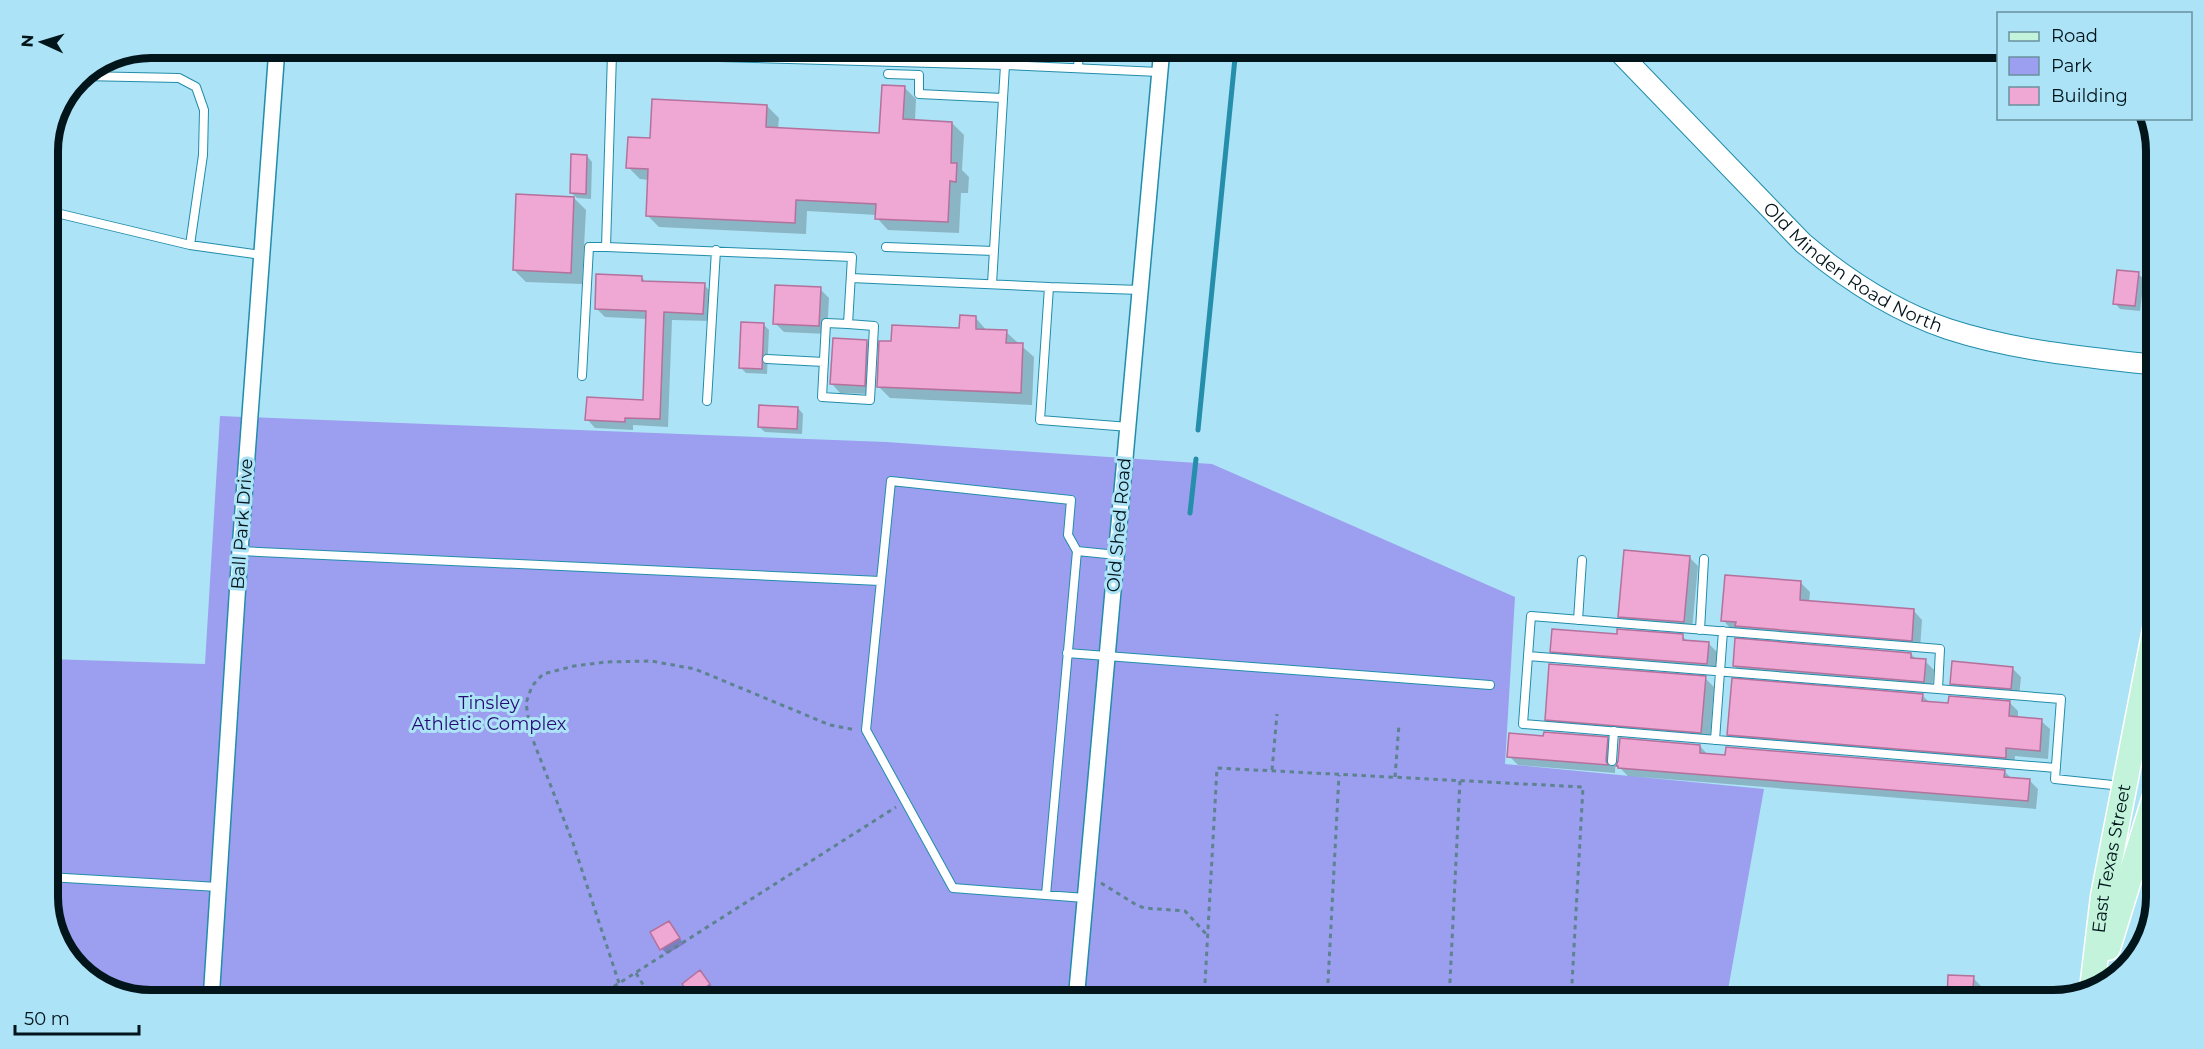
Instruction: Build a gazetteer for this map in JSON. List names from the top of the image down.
{
  "streets": {
    "main road": ["East Texas Street"],
    "street": ["Old Minden Road North", "Ball Park Drive", "Old Shed Road"]
  },
  "parks": ["Tinsley Athletic Complex"],
  "legend": ["Road", "Park", "Building"],
  "scale_bar": "50 m",
  "north": "left"
}
